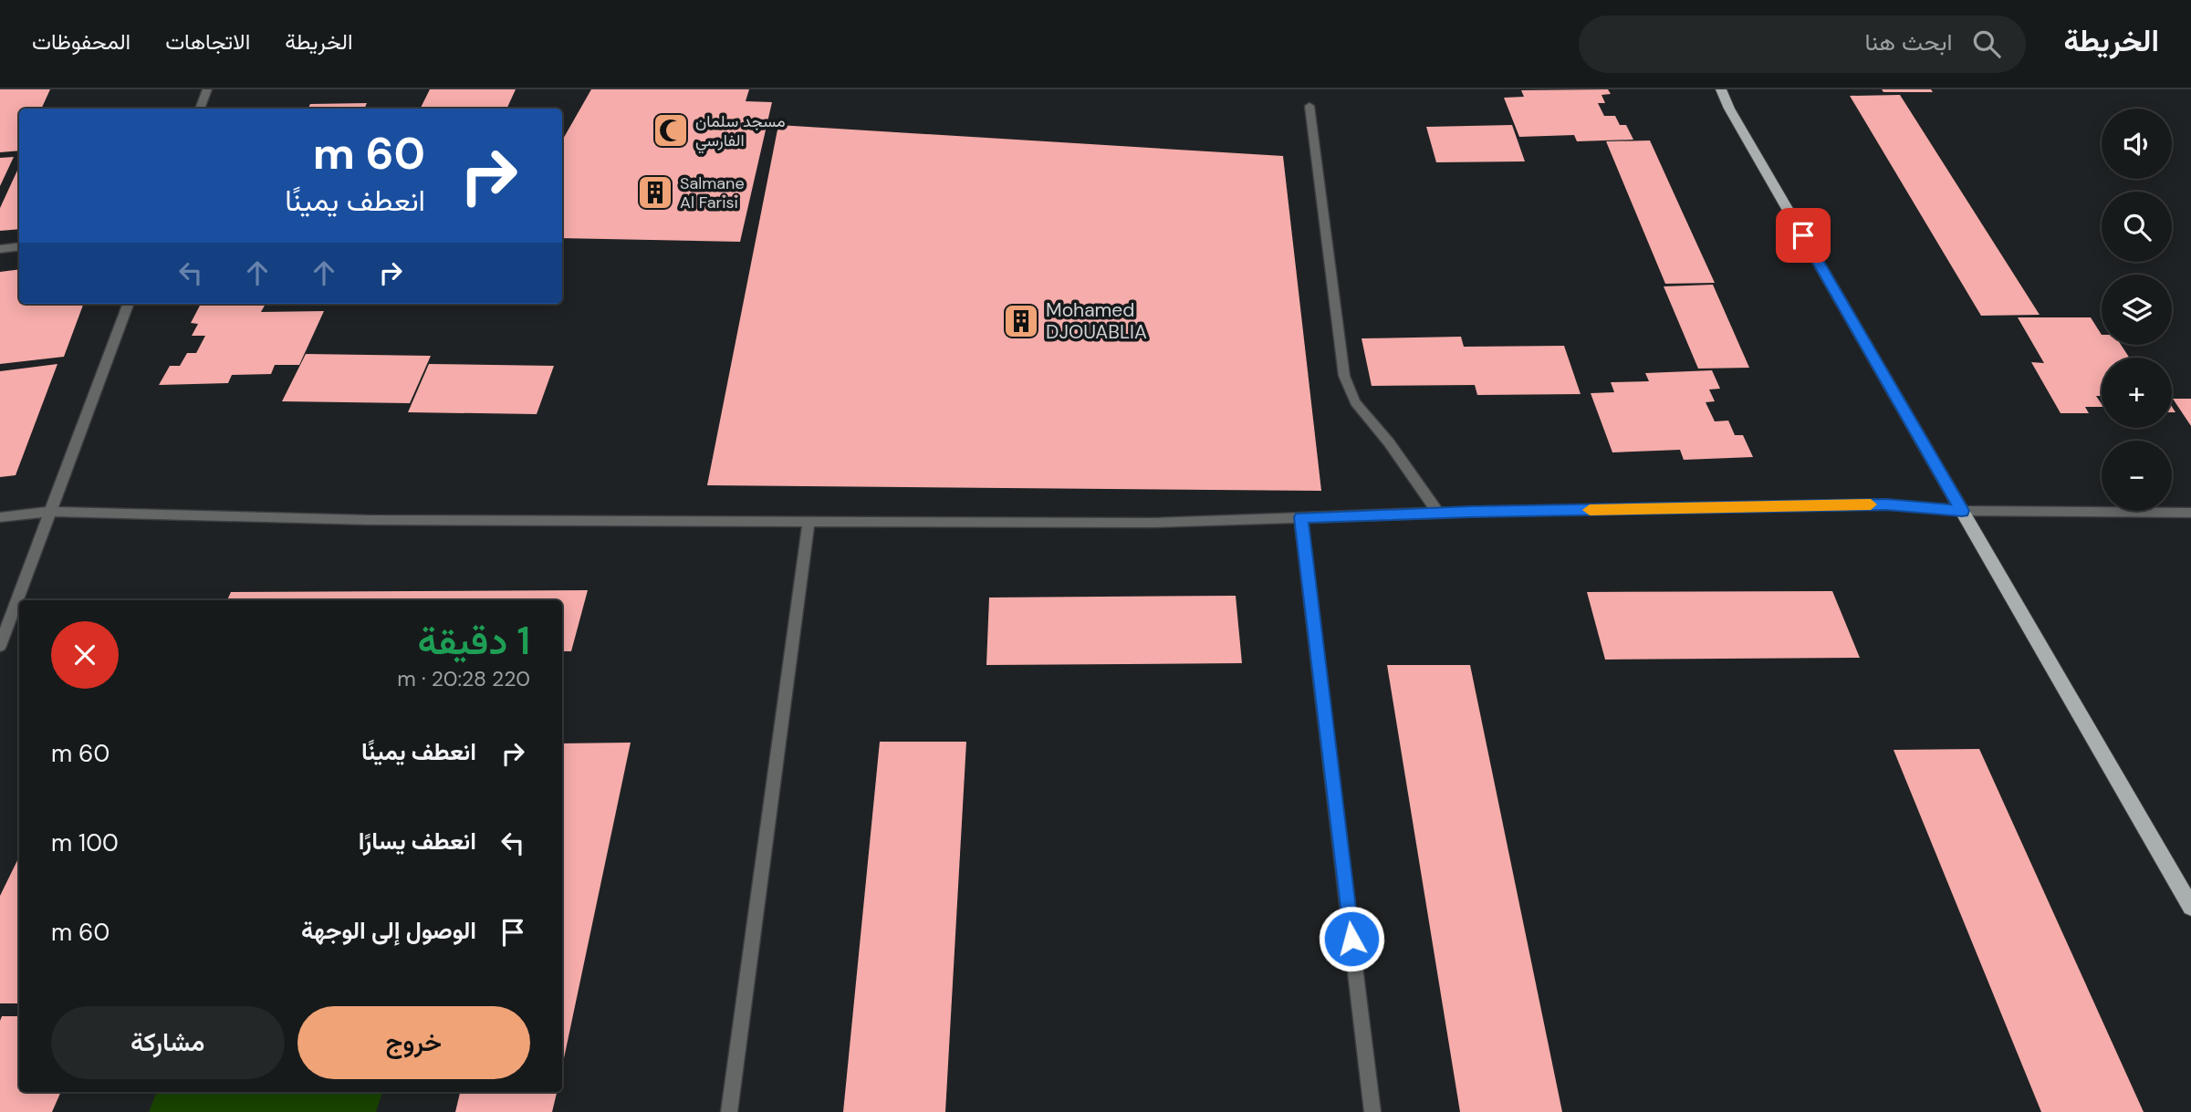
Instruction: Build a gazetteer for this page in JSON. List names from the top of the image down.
{
  "places": {
    "mosque": ["مسجد سلمان الفارسي"],
    "building": ["Salmane Al Farisi", "Mohamed DJOUABLIA"]
  },
  "page": {
    "header": "الخريطة",
    "search": "ابحث هنا",
    "nav": ["الخريطة", "الاتجاهات", "المحفوظات"],
    "map_buttons": ["+", "−"],
    "turn": ["60 m", "انعطف يمينًا"],
    "heading": ["1 دقيقة", "220 m · 20:28"],
    "list": [
      {
        "name": "انعطف يمينًا",
        "value": "60 m"
      },
      {
        "name": "انعطف يسارًا",
        "value": "100 m"
      },
      {
        "name": "الوصول إلى الوجهة",
        "value": "60 m"
      }
    ],
    "buttons": ["خروج", "مشاركة"]
  }
}
